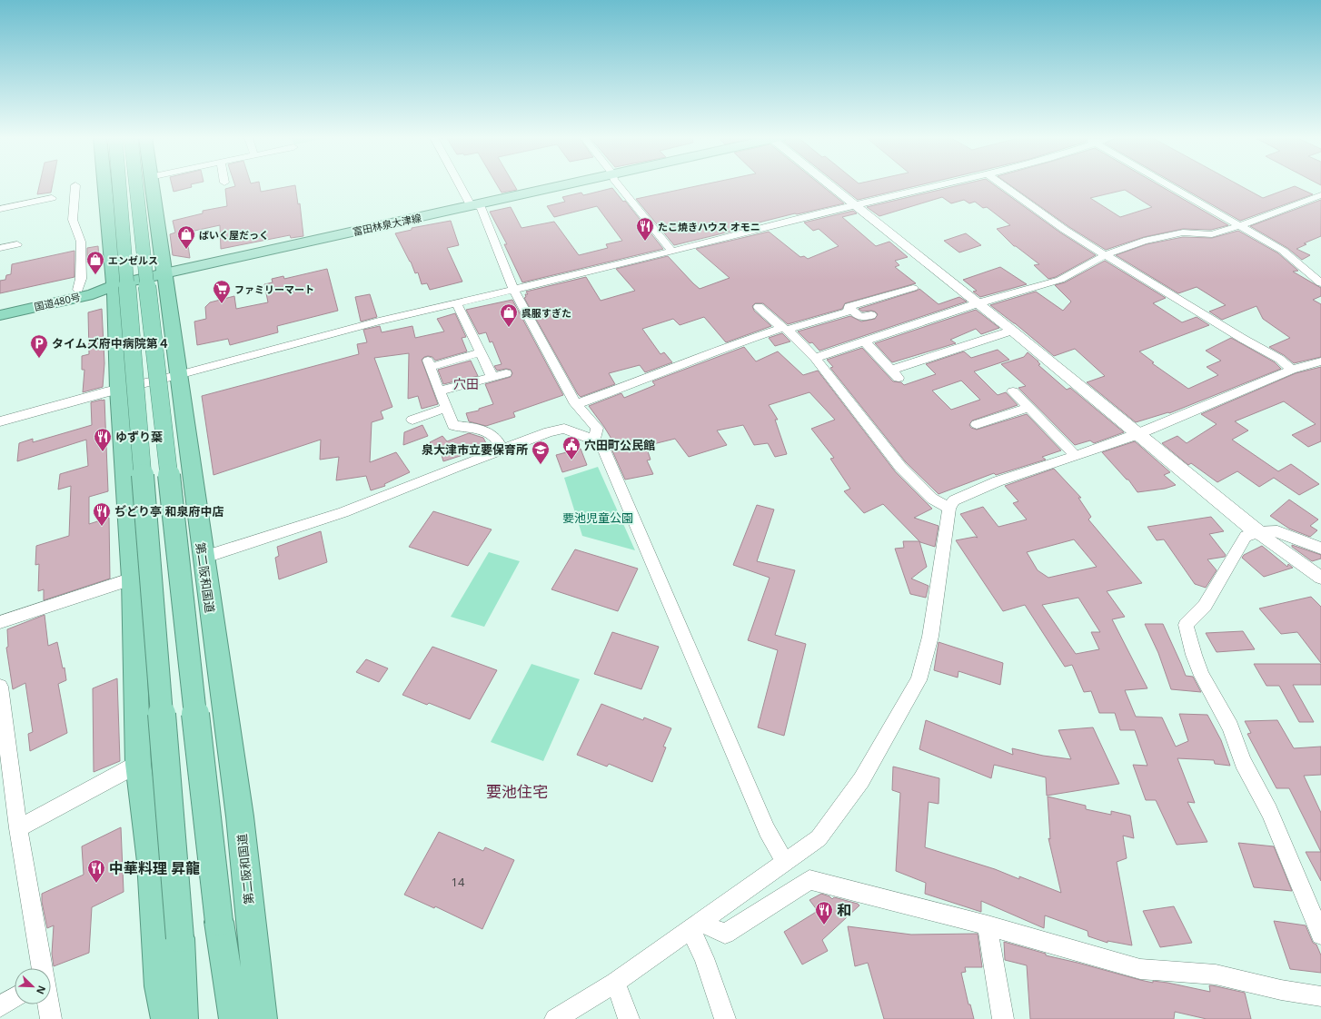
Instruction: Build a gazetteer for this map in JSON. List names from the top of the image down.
{
  "streets": {
    "highway": ["国道480号", "第二阪和国道"],
    "main road": ["富田林泉大津線"]
  },
  "crossings": [
    ["富田林泉大津線", "国道480号"],
    ["富田林泉大津線", "第二阪和国道"],
    ["国道480号", "第二阪和国道"]
  ],
  "districts": ["穴田", "要池住宅"],
  "parks": ["要池児童公園"],
  "places": {
    "restaurant": [
      "たこ焼きハウス オモニ",
      "ゆずり葉",
      "ぢどり亭 和泉府中店",
      "中華料理 昇龍",
      "和"
    ],
    "shop": ["ばいく屋だっく", "エンゼルス", "呉服すぎた"],
    "supermarket": ["ファミリーマート"],
    "parking": ["タイムズ府中病院第４"],
    "public building": ["穴田町公民館"],
    "school or university": ["泉大津市立要保育所"]
  },
  "house_numbers": ["14"],
  "north": "bottom right"
}
